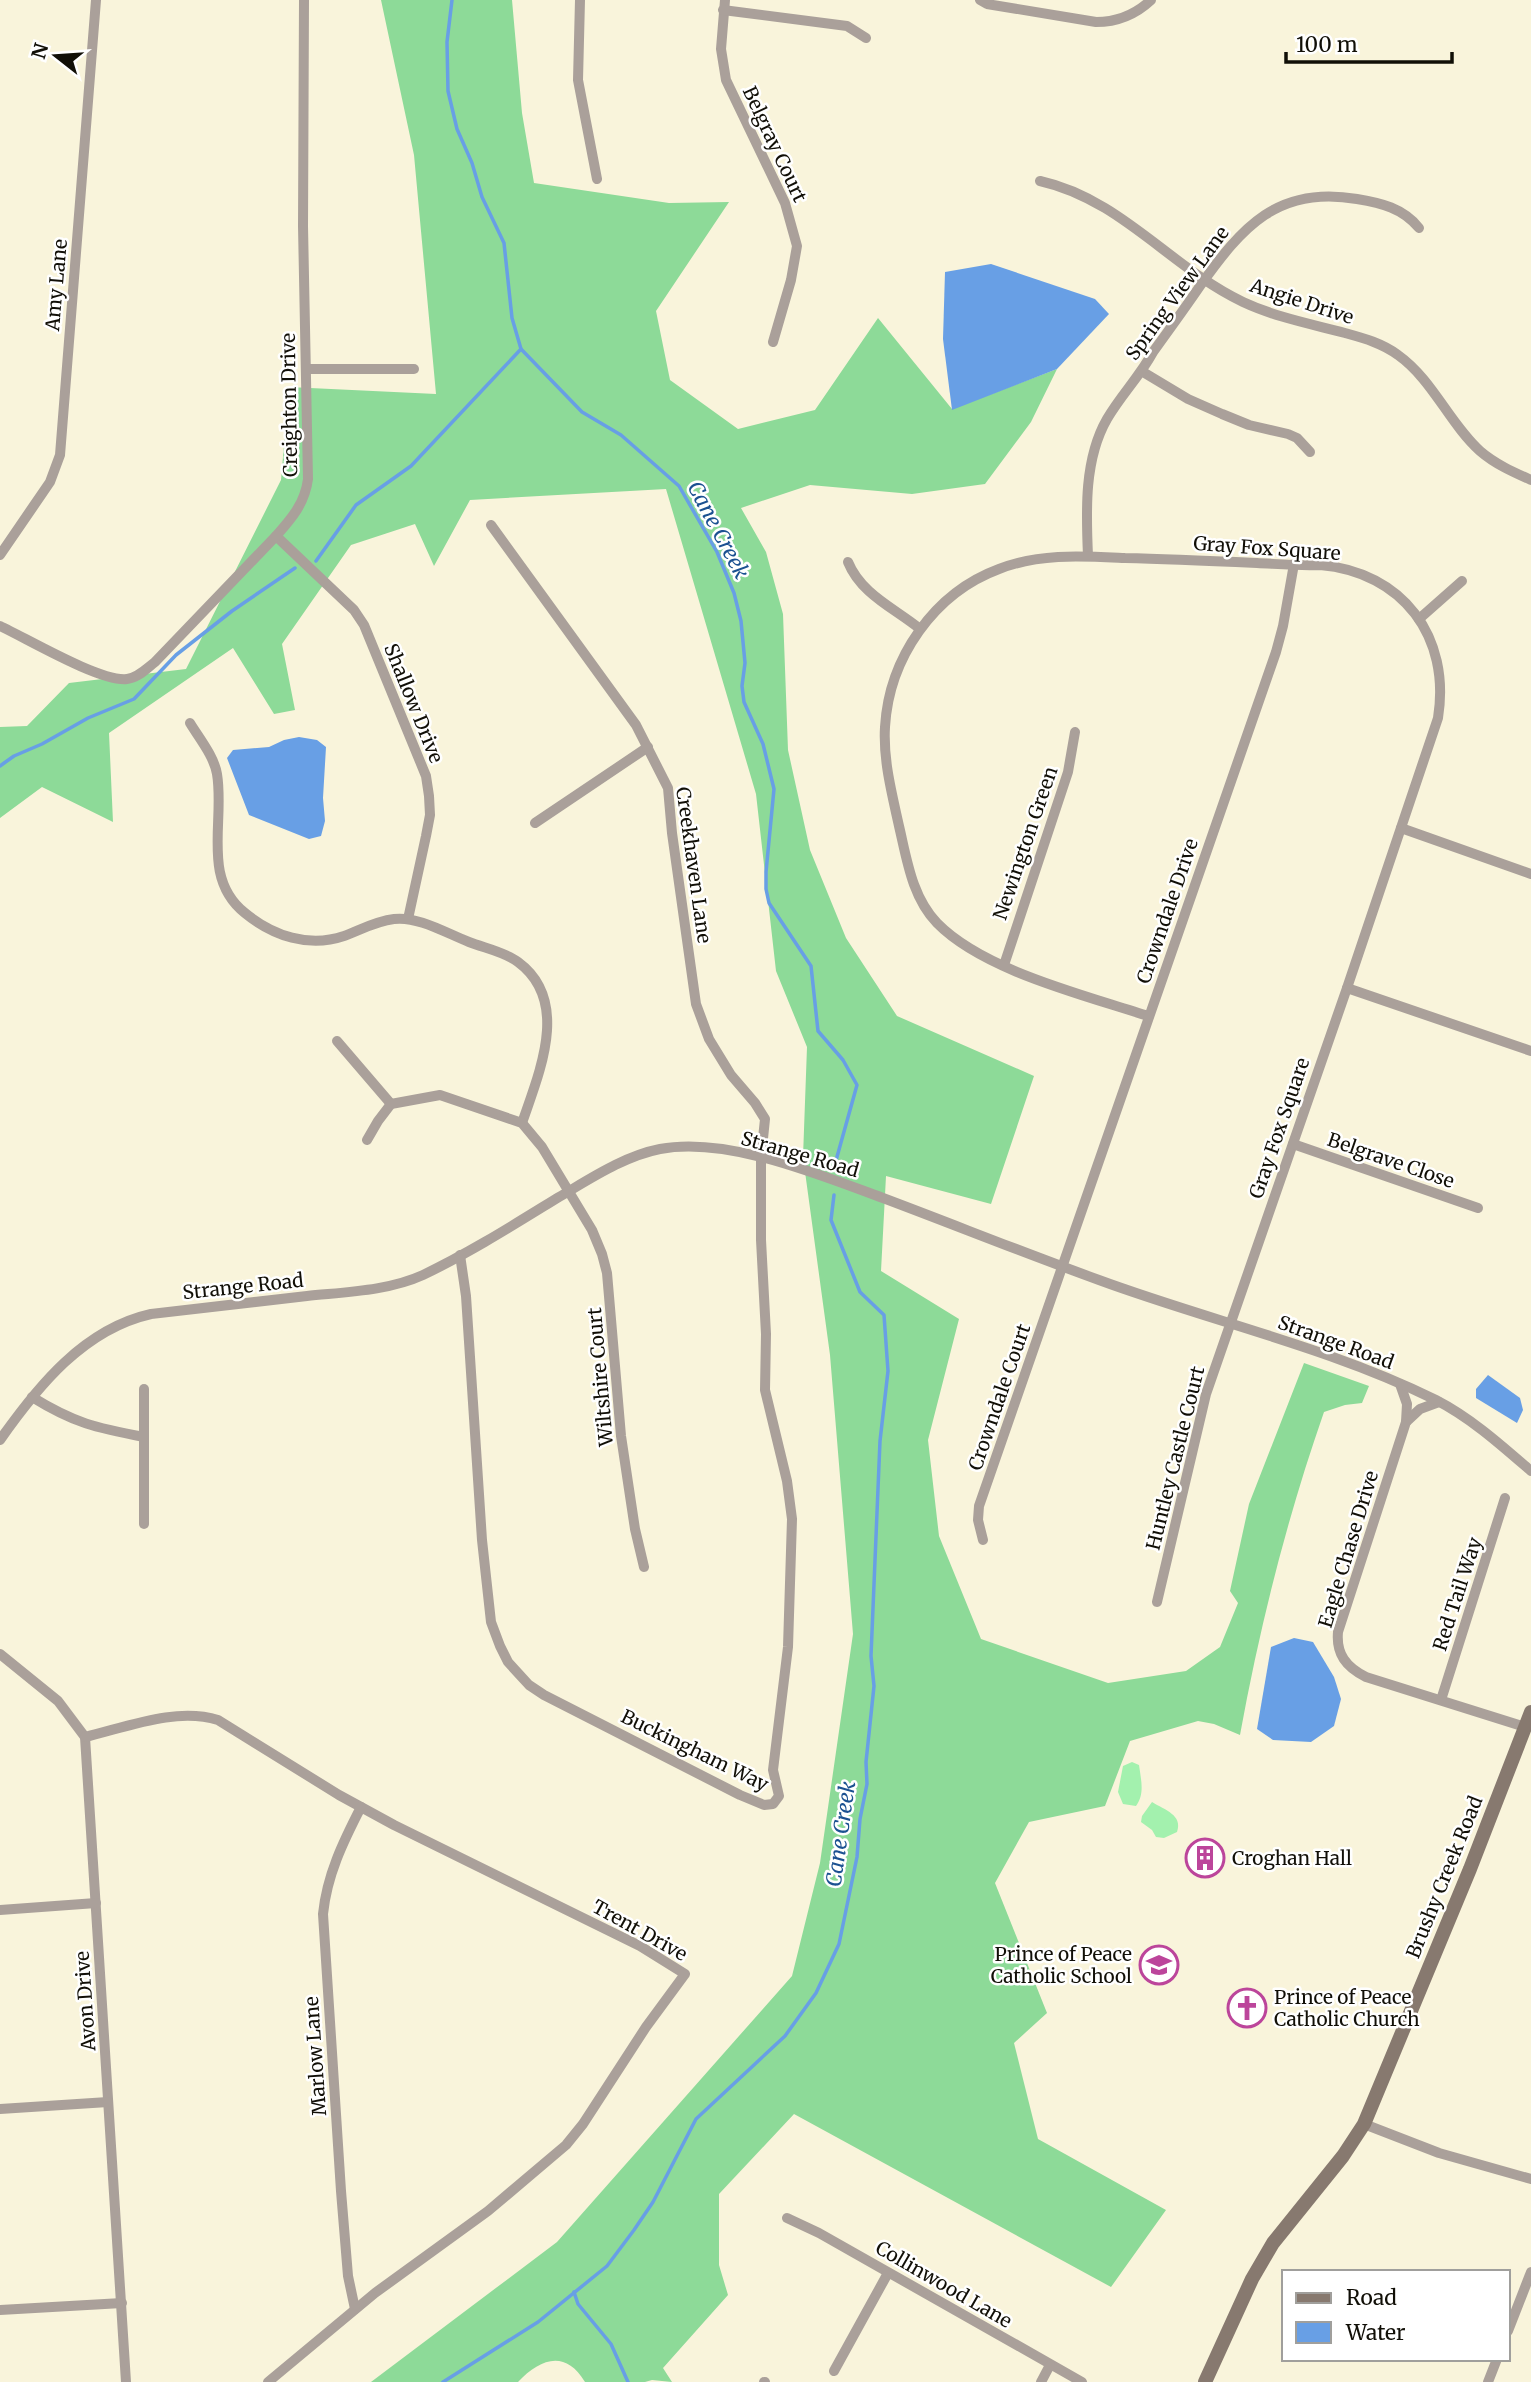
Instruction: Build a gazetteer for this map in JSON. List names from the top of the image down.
{
  "streets": {
    "street": [
      "Belgray Court",
      "Amy Lane",
      "Spring View Lane",
      "Angie Drive",
      "Creighton Drive",
      "Gray Fox Square",
      "Shallow Drive",
      "Newington Green",
      "Creekhaven Lane",
      "Crowndale Drive",
      "Strange Road",
      "Belgrave Close",
      "Wiltshire Court",
      "Crowndale Court",
      "Huntley Castle Court",
      "Eagle Chase Drive",
      "Red Tail Way",
      "Buckingham Way",
      "Brushy Creek Road",
      "Trent Drive",
      "Avon Drive",
      "Marlow Lane",
      "Collinwood Lane"
    ]
  },
  "crossings": [
    ["Spring View Lane", "Angie Drive"],
    ["Spring View Lane", "Gray Fox Square"],
    ["Creighton Drive", "Shallow Drive"],
    ["Gray Fox Square", "Newington Green"],
    ["Gray Fox Square", "Crowndale Drive"],
    ["Gray Fox Square", "Strange Road"],
    ["Gray Fox Square", "Belgrave Close"],
    ["Gray Fox Square", "Huntley Castle Court"],
    ["Creekhaven Lane", "Strange Road"],
    ["Creekhaven Lane", "Buckingham Way"],
    ["Crowndale Drive", "Strange Road"],
    ["Crowndale Drive", "Crowndale Court"],
    ["Strange Road", "Wiltshire Court"],
    ["Strange Road", "Crowndale Court"],
    ["Strange Road", "Huntley Castle Court"],
    ["Strange Road", "Eagle Chase Drive"],
    ["Strange Road", "Buckingham Way"],
    ["Eagle Chase Drive", "Red Tail Way"],
    ["Eagle Chase Drive", "Brushy Creek Road"],
    ["Trent Drive", "Avon Drive"],
    ["Trent Drive", "Marlow Lane"]
  ],
  "water": ["Cane Creek"],
  "places": {
    "building": ["Croghan Hall"],
    "school or university": ["Prince of Peace Catholic School"],
    "church": ["Prince of Peace Catholic Church"]
  },
  "legend": ["Road", "Water"],
  "scale_bar": "100 m",
  "north": "left"
}
